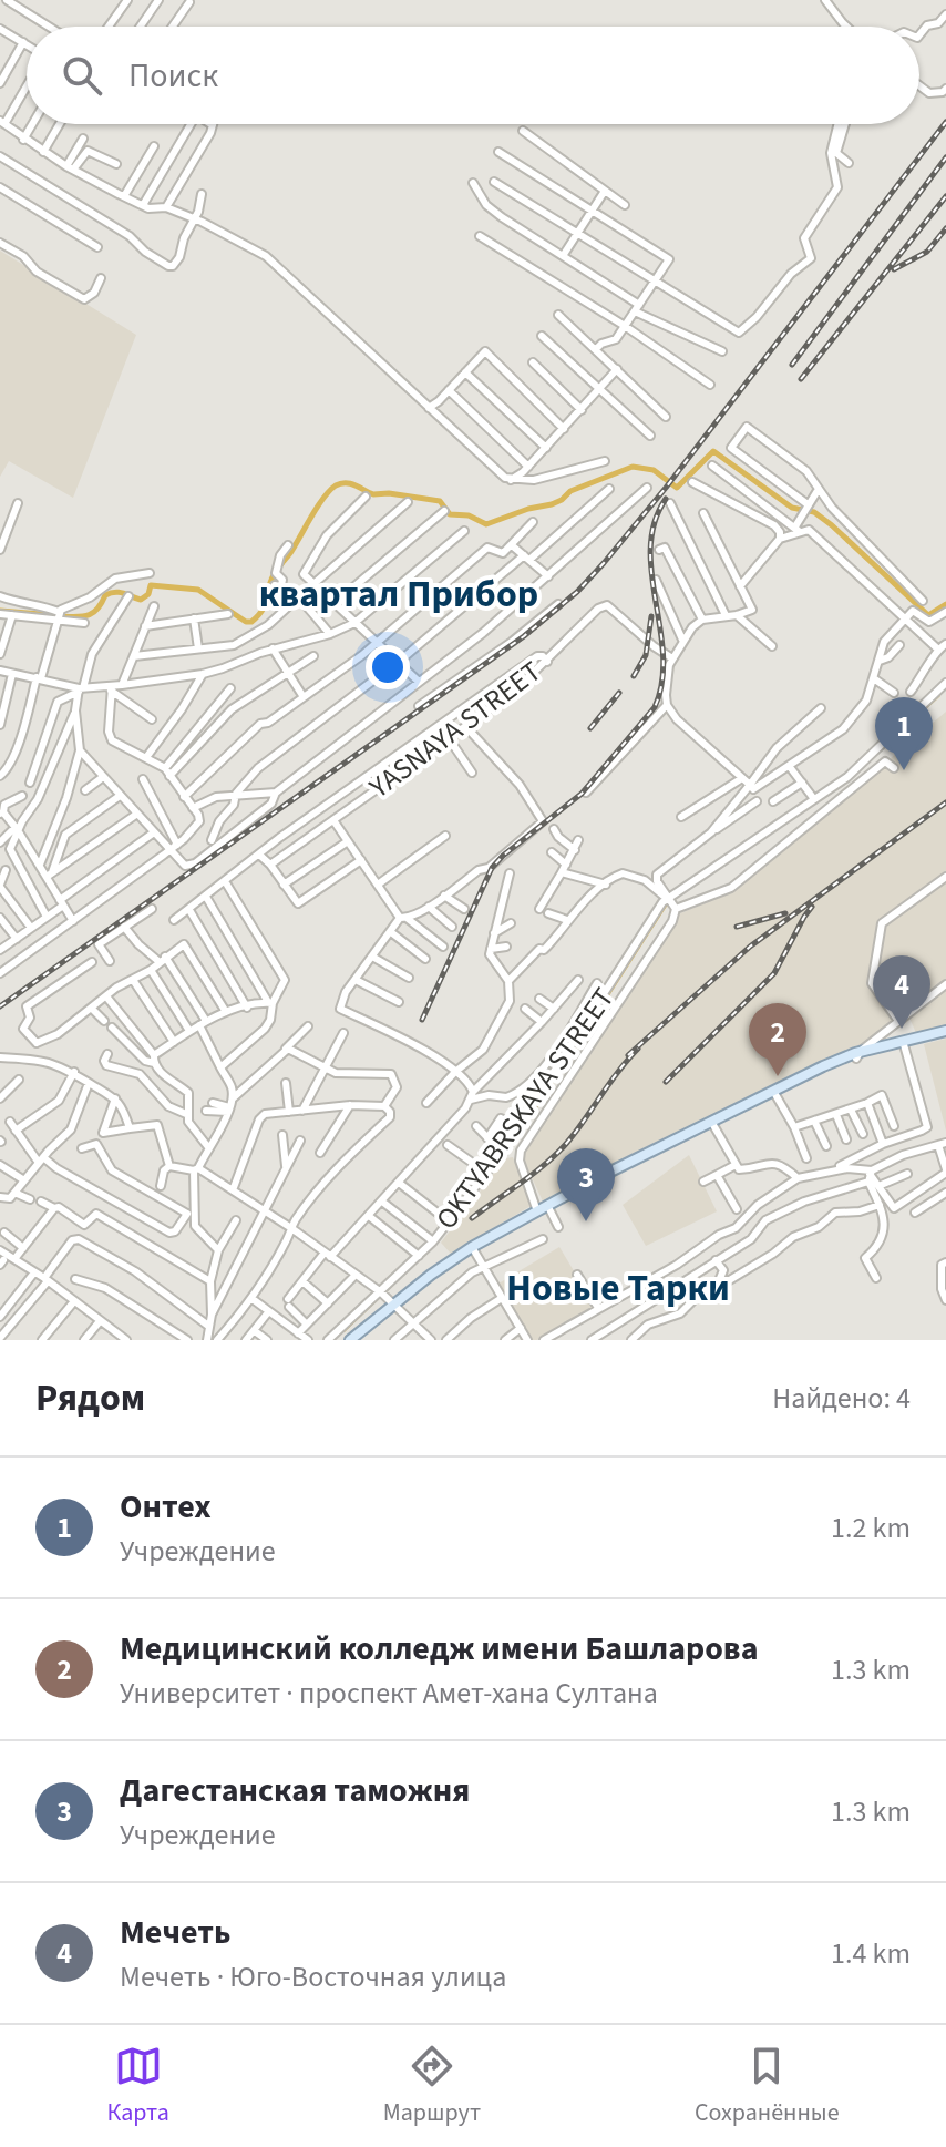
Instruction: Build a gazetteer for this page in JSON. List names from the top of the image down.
{
  "streets": {
    "street": ["YASNAYA STREET", "OKTYABRSKAYA STREET"]
  },
  "districts": ["квартал Прибор", "Новые Тарки"],
  "page": {
    "search": "Поиск",
    "pins": [
      "1",
      "4",
      "2",
      "3"
    ],
    "heading": ["Рядом", "Найдено: 4"],
    "list": [
      {
        "mark": "1",
        "name": "Онтех",
        "note": "Учреждение",
        "value": "1.2 km"
      },
      {
        "mark": "2",
        "name": "Медицинский колледж имени Башларова",
        "note": "Университет · проспект Амет-хана Султана",
        "value": "1.3 km"
      },
      {
        "mark": "3",
        "name": "Дагестанская таможня",
        "note": "Учреждение",
        "value": "1.3 km"
      },
      {
        "mark": "4",
        "name": "Мечеть",
        "note": "Мечеть · Юго-Восточная улица",
        "value": "1.4 km"
      }
    ],
    "nav": ["Карта", "Маршрут", "Сохранённые"]
  }
}
